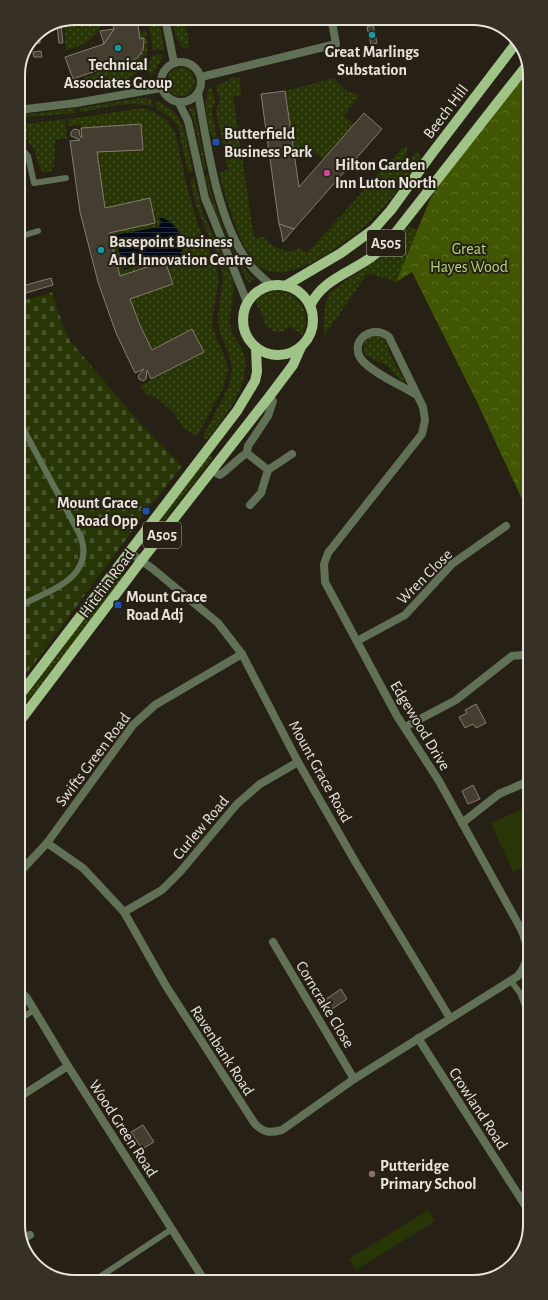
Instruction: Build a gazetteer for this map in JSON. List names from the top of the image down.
{
  "streets": {
    "main road": ["Beech Hill", "A505", "Hitchin Road"],
    "street": [
      "Wren Close",
      "Edgewood Drive",
      "Swifts Green Road",
      "Mount Grace Road",
      "Curlew Road",
      "Corncrake Close",
      "Ravenbank Road",
      "Crowland Road",
      "Wood Green Road"
    ]
  },
  "crossings": [
    ["Beech Hill", "A505"],
    ["Beech Hill", "Hitchin Road"],
    ["A505", "Hitchin Road"],
    ["Wren Close", "Edgewood Drive"],
    ["Hitchin Road", "Mount Grace Road"],
    ["Edgewood Drive", "Mount Grace Road"],
    ["Edgewood Drive", "Ravenbank Road"],
    ["Edgewood Drive", "Crowland Road"],
    ["Swifts Green Road", "Mount Grace Road"],
    ["Swifts Green Road", "Ravenbank Road"],
    ["Mount Grace Road", "Curlew Road"],
    ["Curlew Road", "Ravenbank Road"],
    ["Corncrake Close", "Ravenbank Road"],
    ["Ravenbank Road", "Crowland Road"]
  ],
  "parks": ["Great Hayes Wood"],
  "places": {
    "other": [
      "Great Marlings Substation",
      "Technical Associates Group",
      "Hilton Garden Inn Luton North",
      "Basepoint Business And Innovation Centre",
      "Putteridge Primary School"
    ],
    "transit": ["Butterfield Business Park", "Mount Grace Road Opp", "Mount Grace Road Adj"]
  }
}
